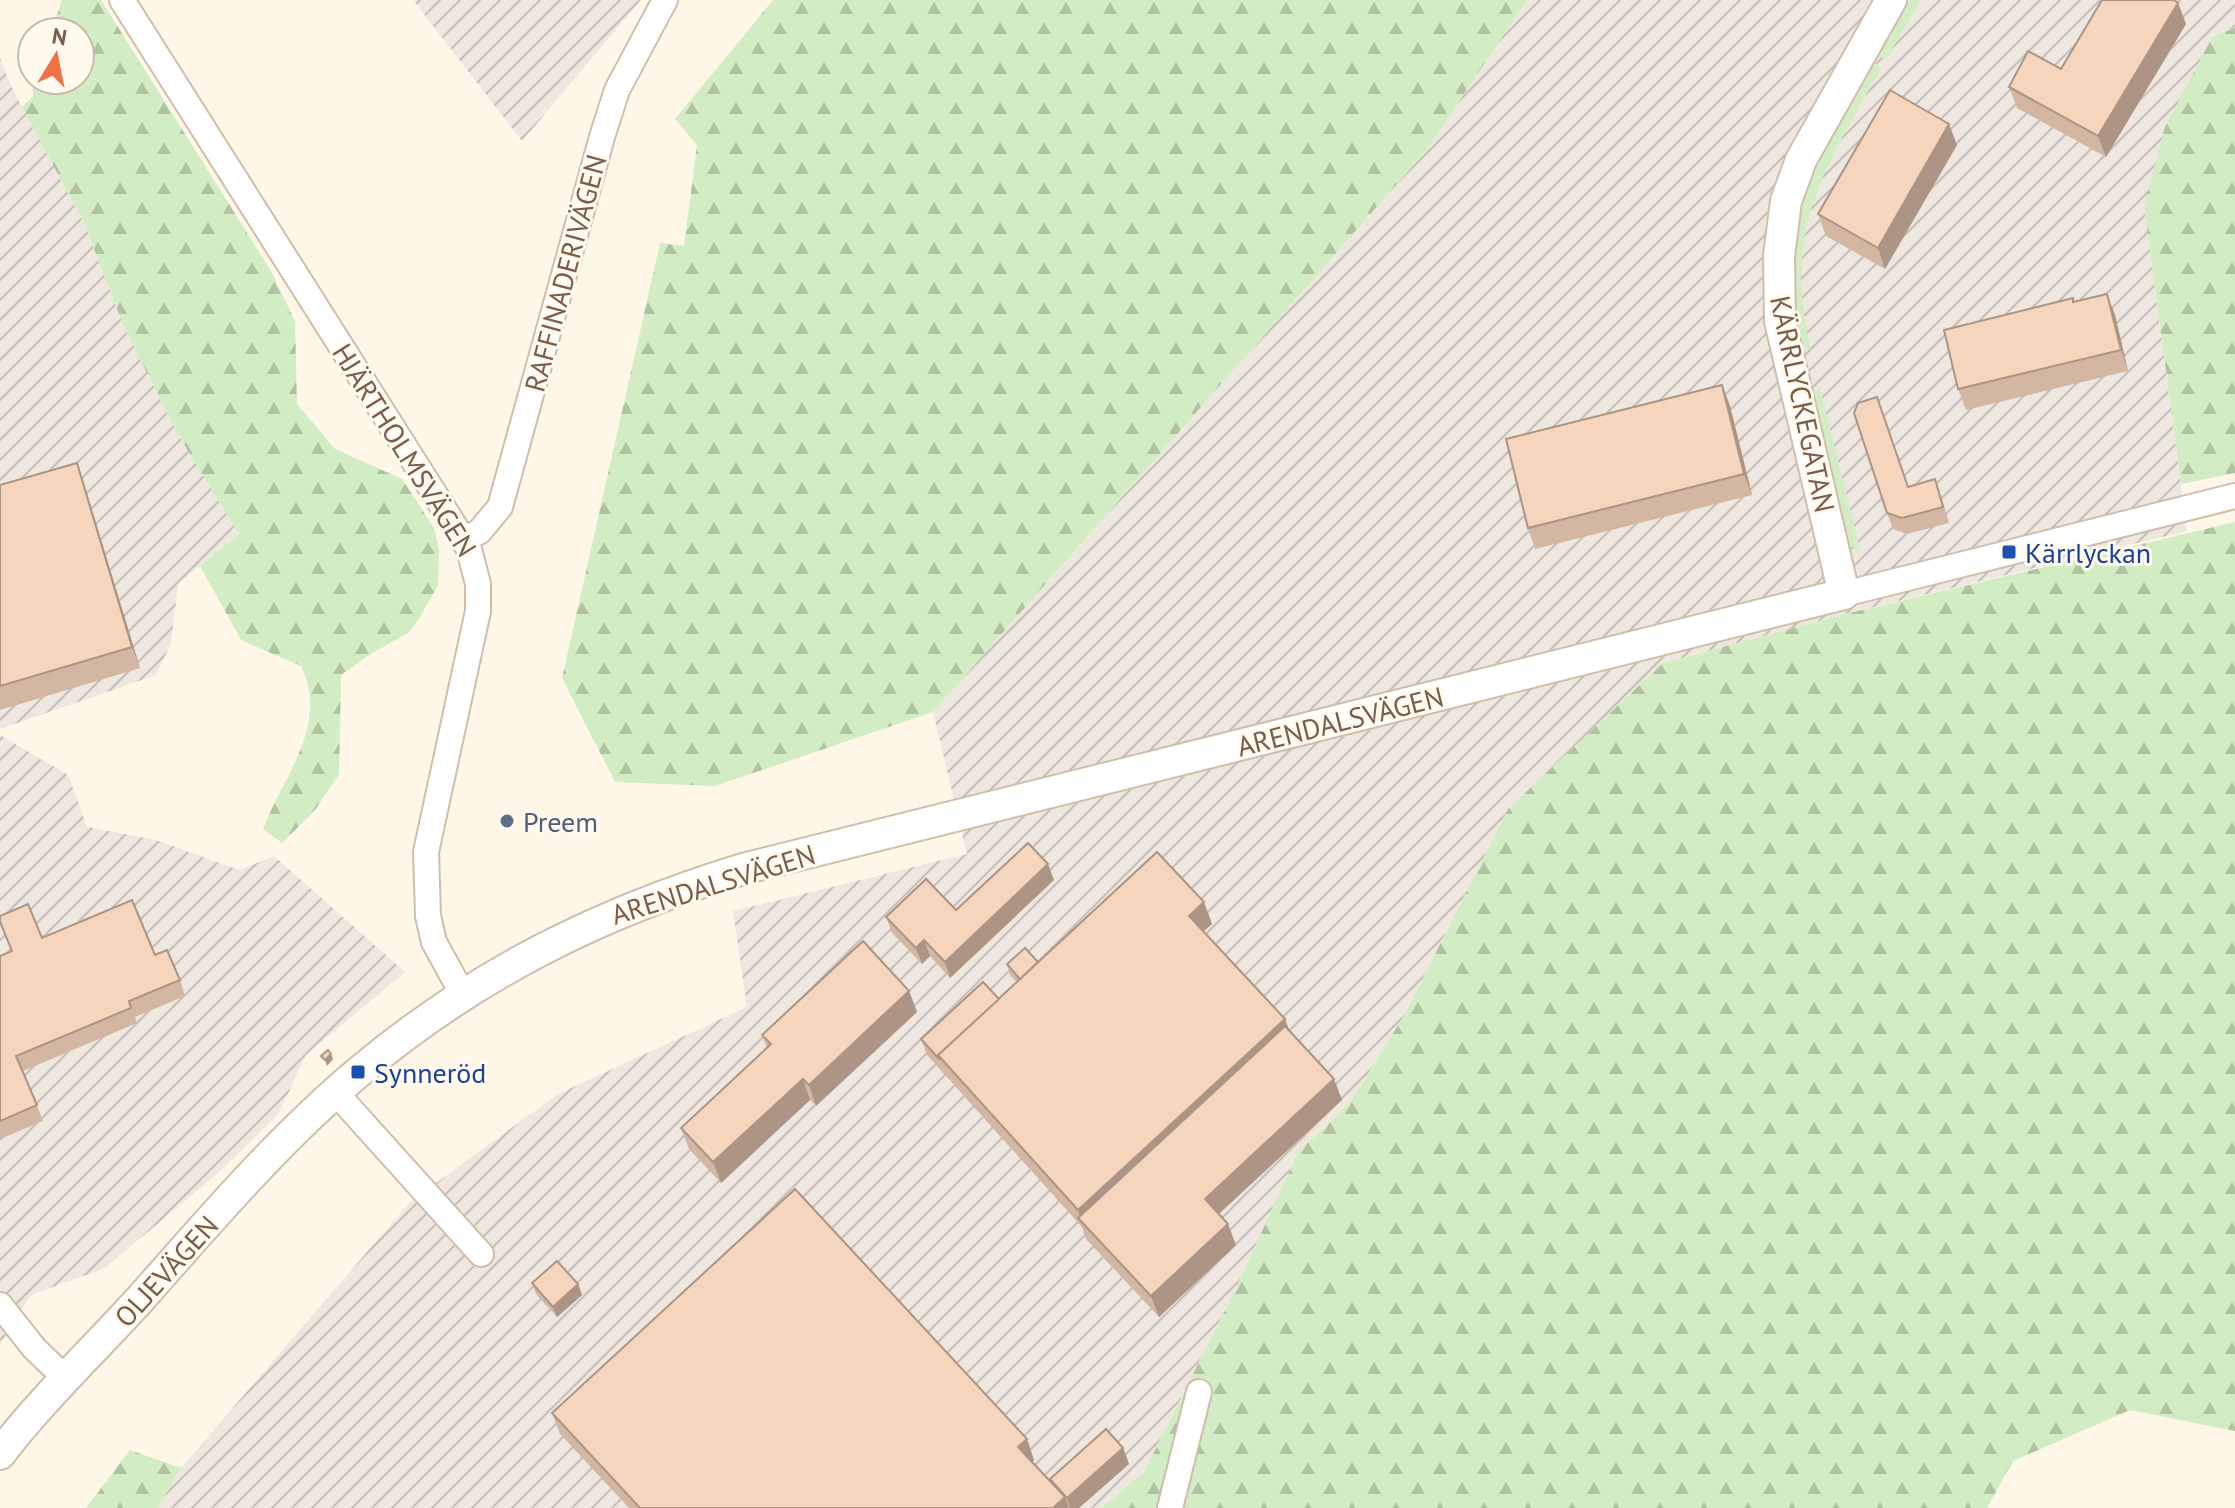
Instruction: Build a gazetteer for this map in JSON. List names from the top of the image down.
{
  "streets": {
    "street": [
      "RAFFINADERIVÄGEN",
      "KÄRRLYCKEGATAN",
      "HJÄRTHOLMSVÄGEN",
      "ARENDALSVÄGEN",
      "OLJEVÄGEN"
    ]
  },
  "crossings": [
    ["RAFFINADERIVÄGEN", "HJÄRTHOLMSVÄGEN"],
    ["KÄRRLYCKEGATAN", "ARENDALSVÄGEN"],
    ["HJÄRTHOLMSVÄGEN", "ARENDALSVÄGEN"],
    ["HJÄRTHOLMSVÄGEN", "OLJEVÄGEN"],
    ["ARENDALSVÄGEN", "OLJEVÄGEN"]
  ],
  "places": {
    "transit": ["Kärrlyckan", "Synneröd"],
    "other": ["Preem"]
  },
  "north": "top"
}
